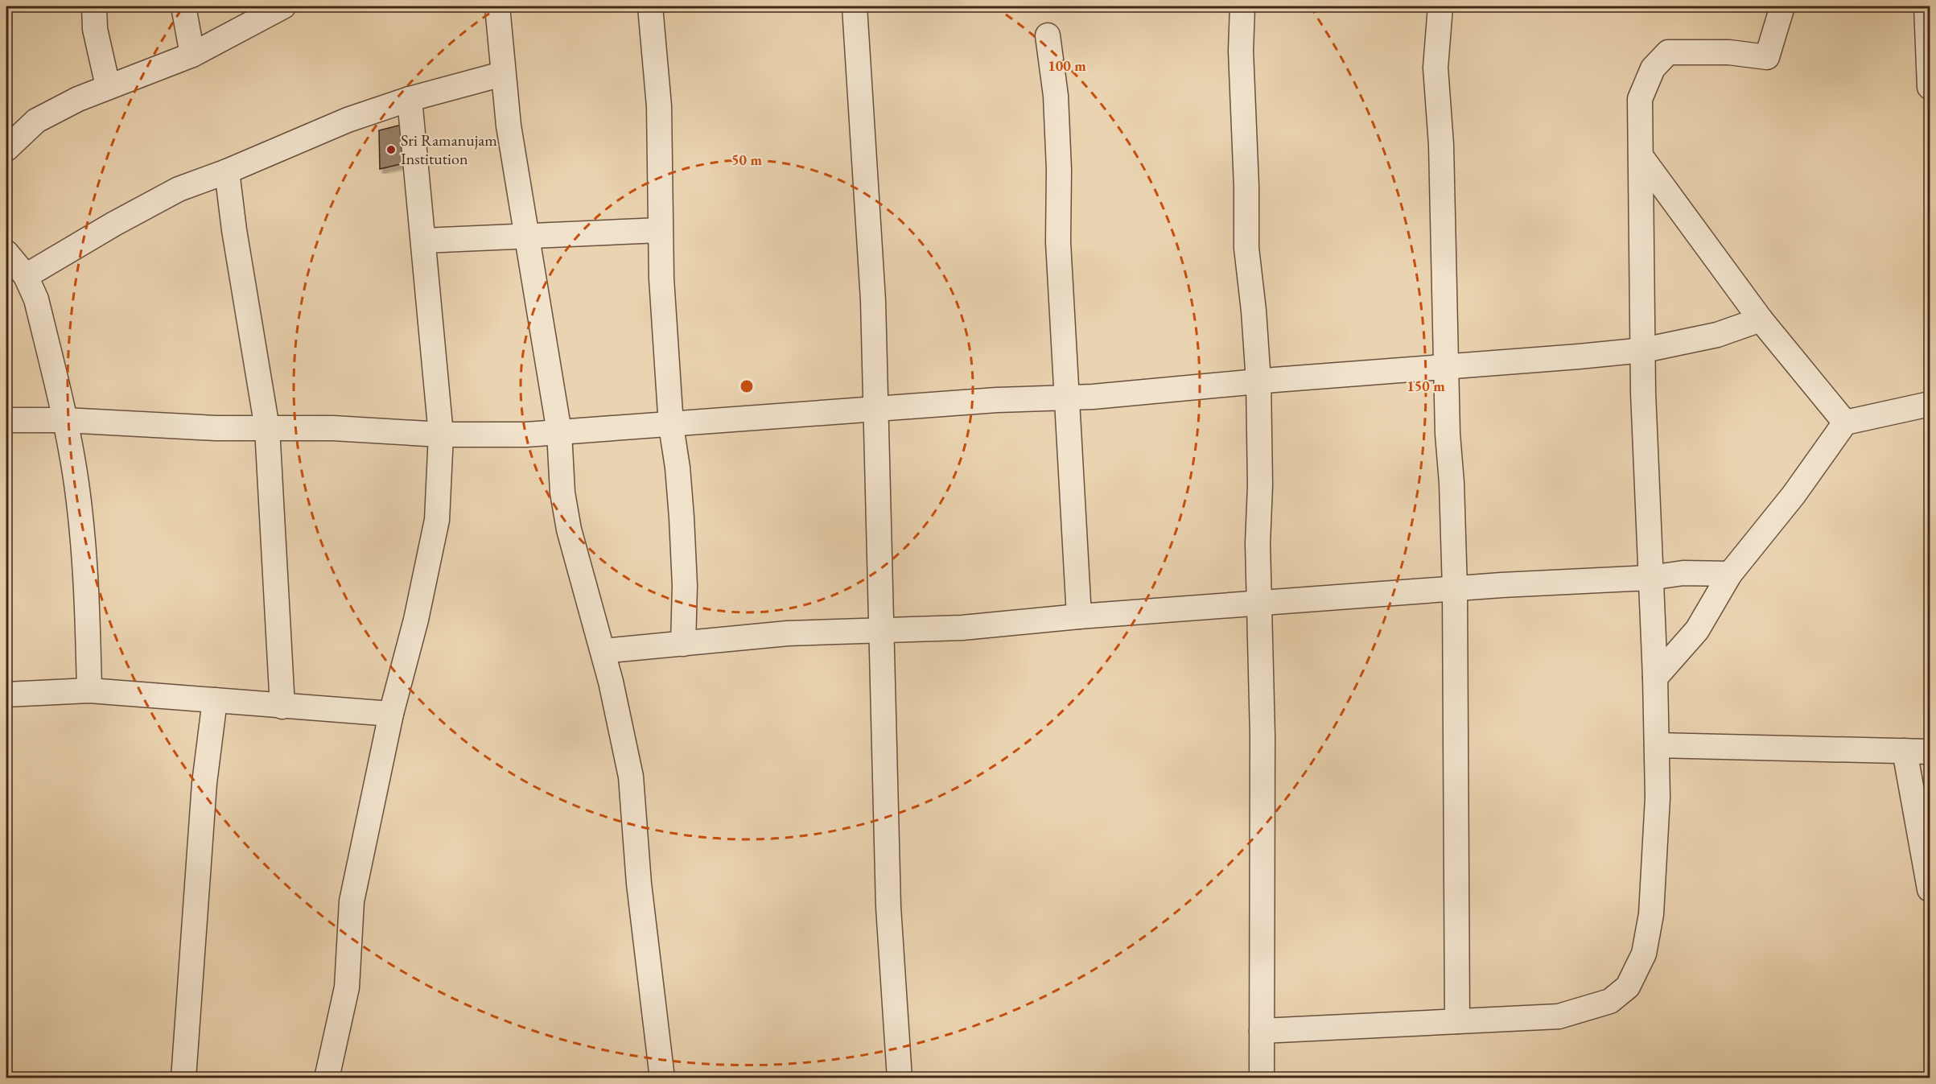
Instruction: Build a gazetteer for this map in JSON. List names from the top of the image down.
{
  "places": ["Sri Ramanujam Institution"],
  "rings": ["100 m", "50 m", "150 m"]
}
